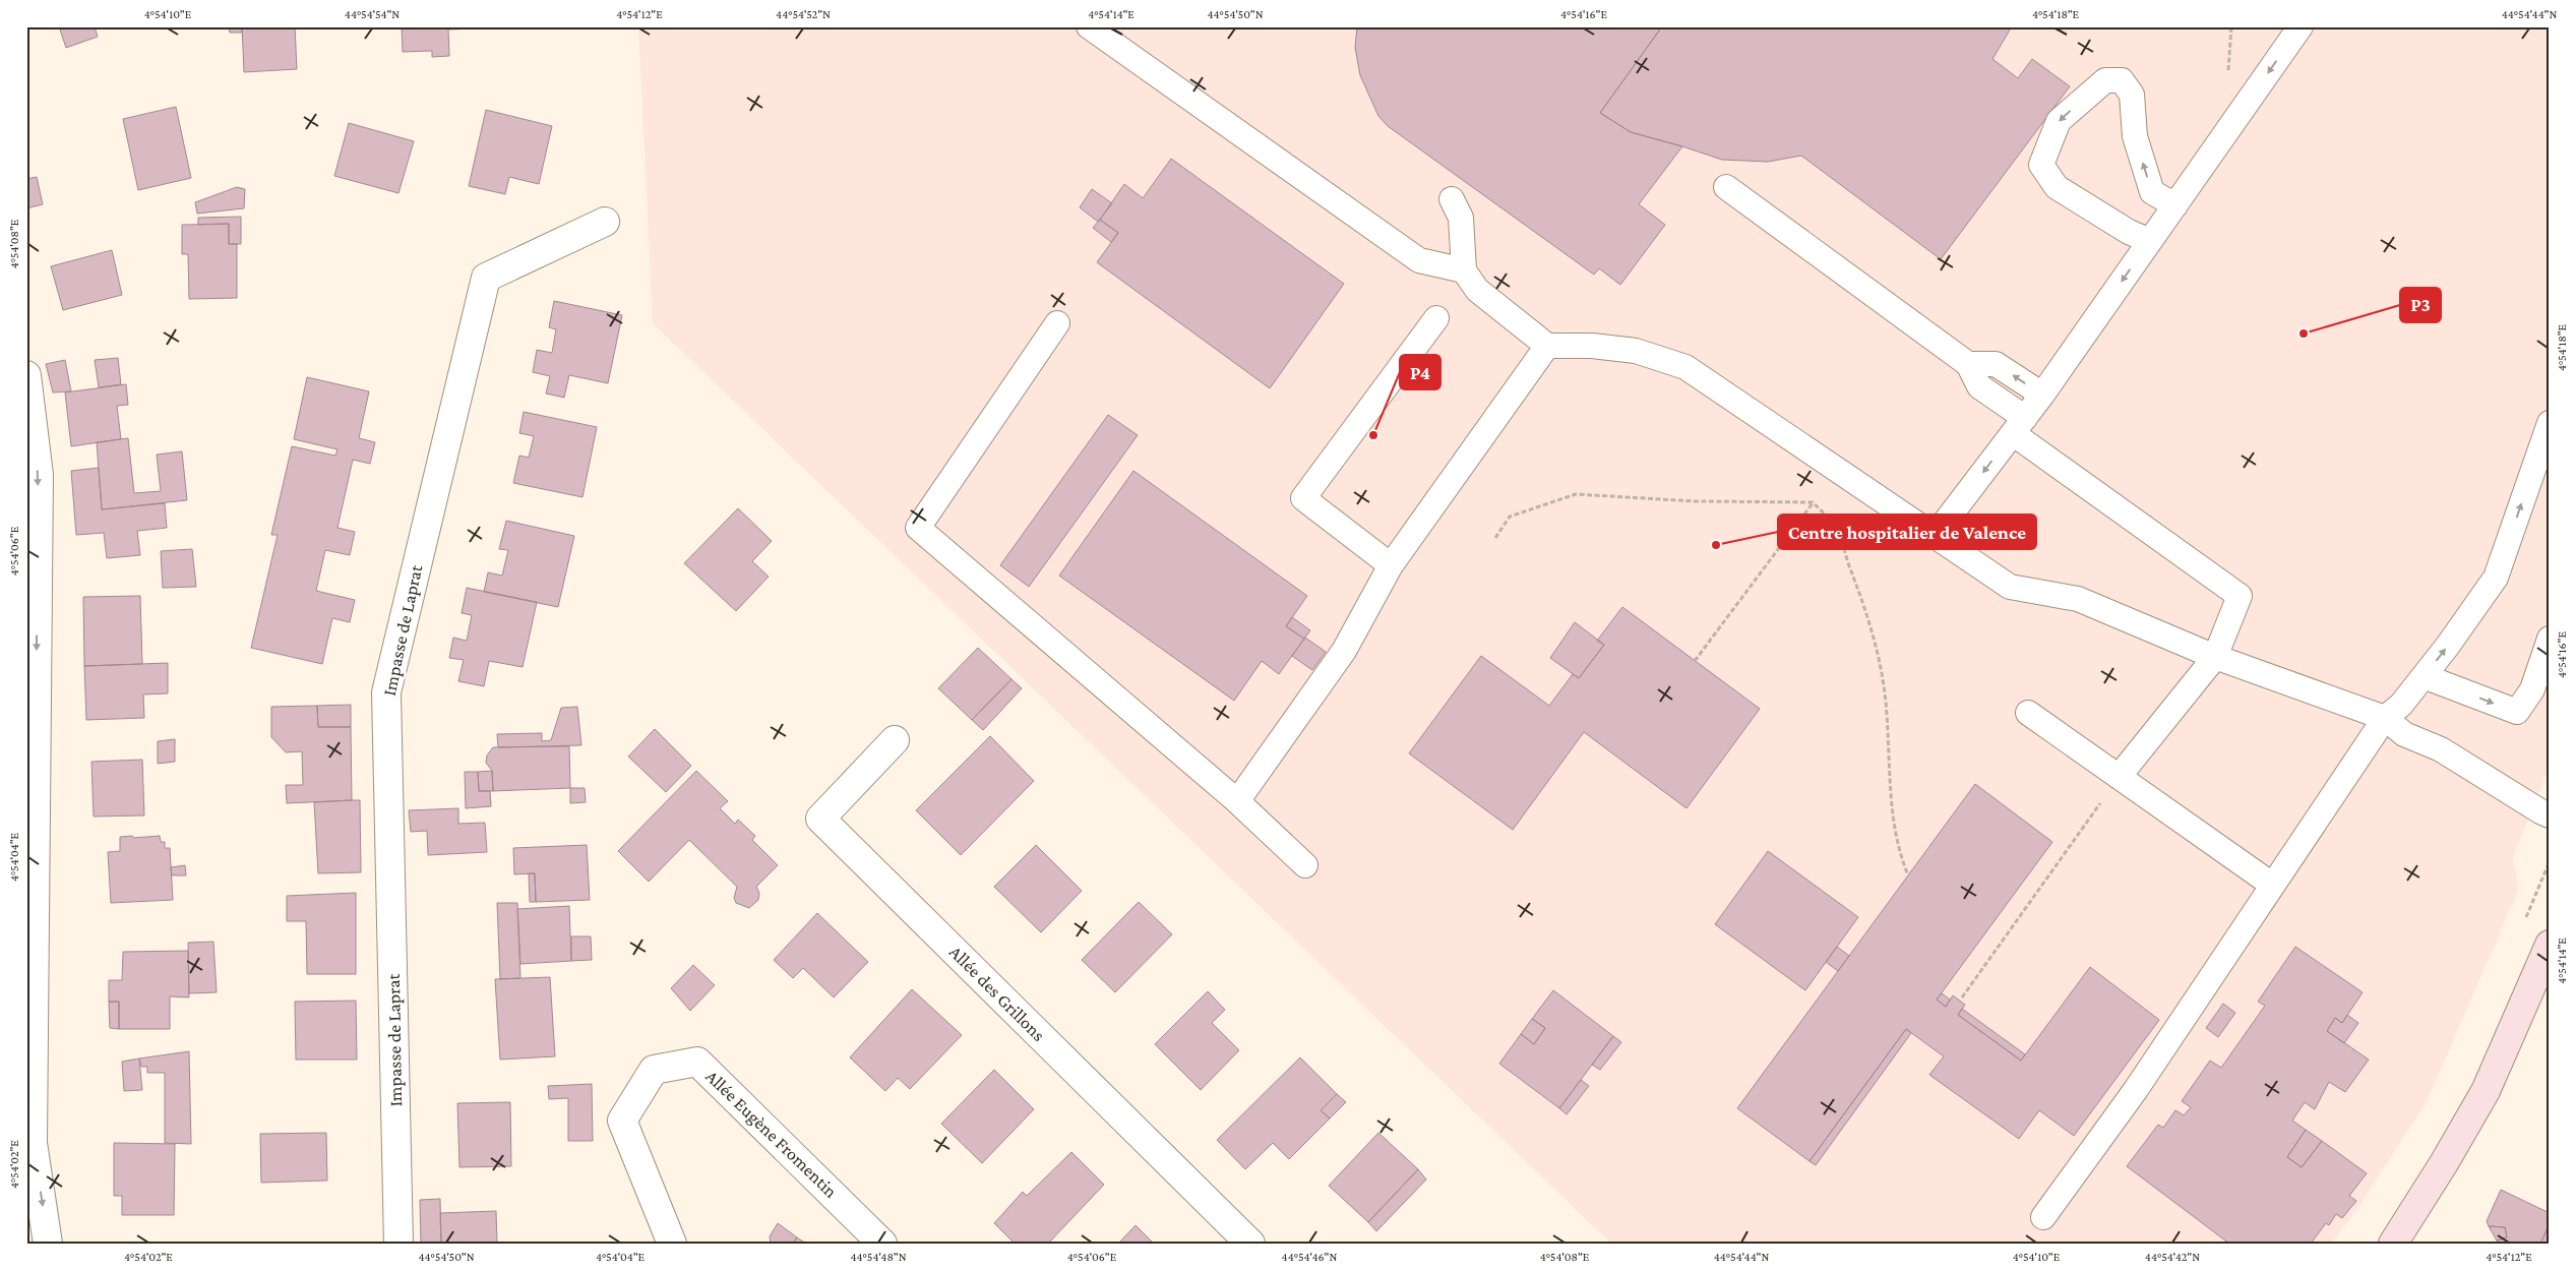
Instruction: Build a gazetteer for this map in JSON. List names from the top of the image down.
{
  "streets": {
    "street": ["Impasse de Laprat", "Allée des Grillons", "Allée Eugène Fromentin"]
  },
  "places": ["P3", "P4", "Centre hospitalier de Valence"],
  "coordinates": [
    "4°54'10\"E",
    "44°54'54\"N",
    "4°54'12\"E",
    "44°54'52\"N",
    "4°54'14\"E",
    "44°54'50\"N",
    "4°54'16\"E",
    "4°54'18\"E",
    "44°54'44\"N",
    "4°54'08\"E",
    "4°54'06\"E",
    "4°54'04\"E",
    "4°54'02\"E",
    "44°54'48\"N",
    "44°54'46\"N",
    "44°54'42\"N"
  ]
}
